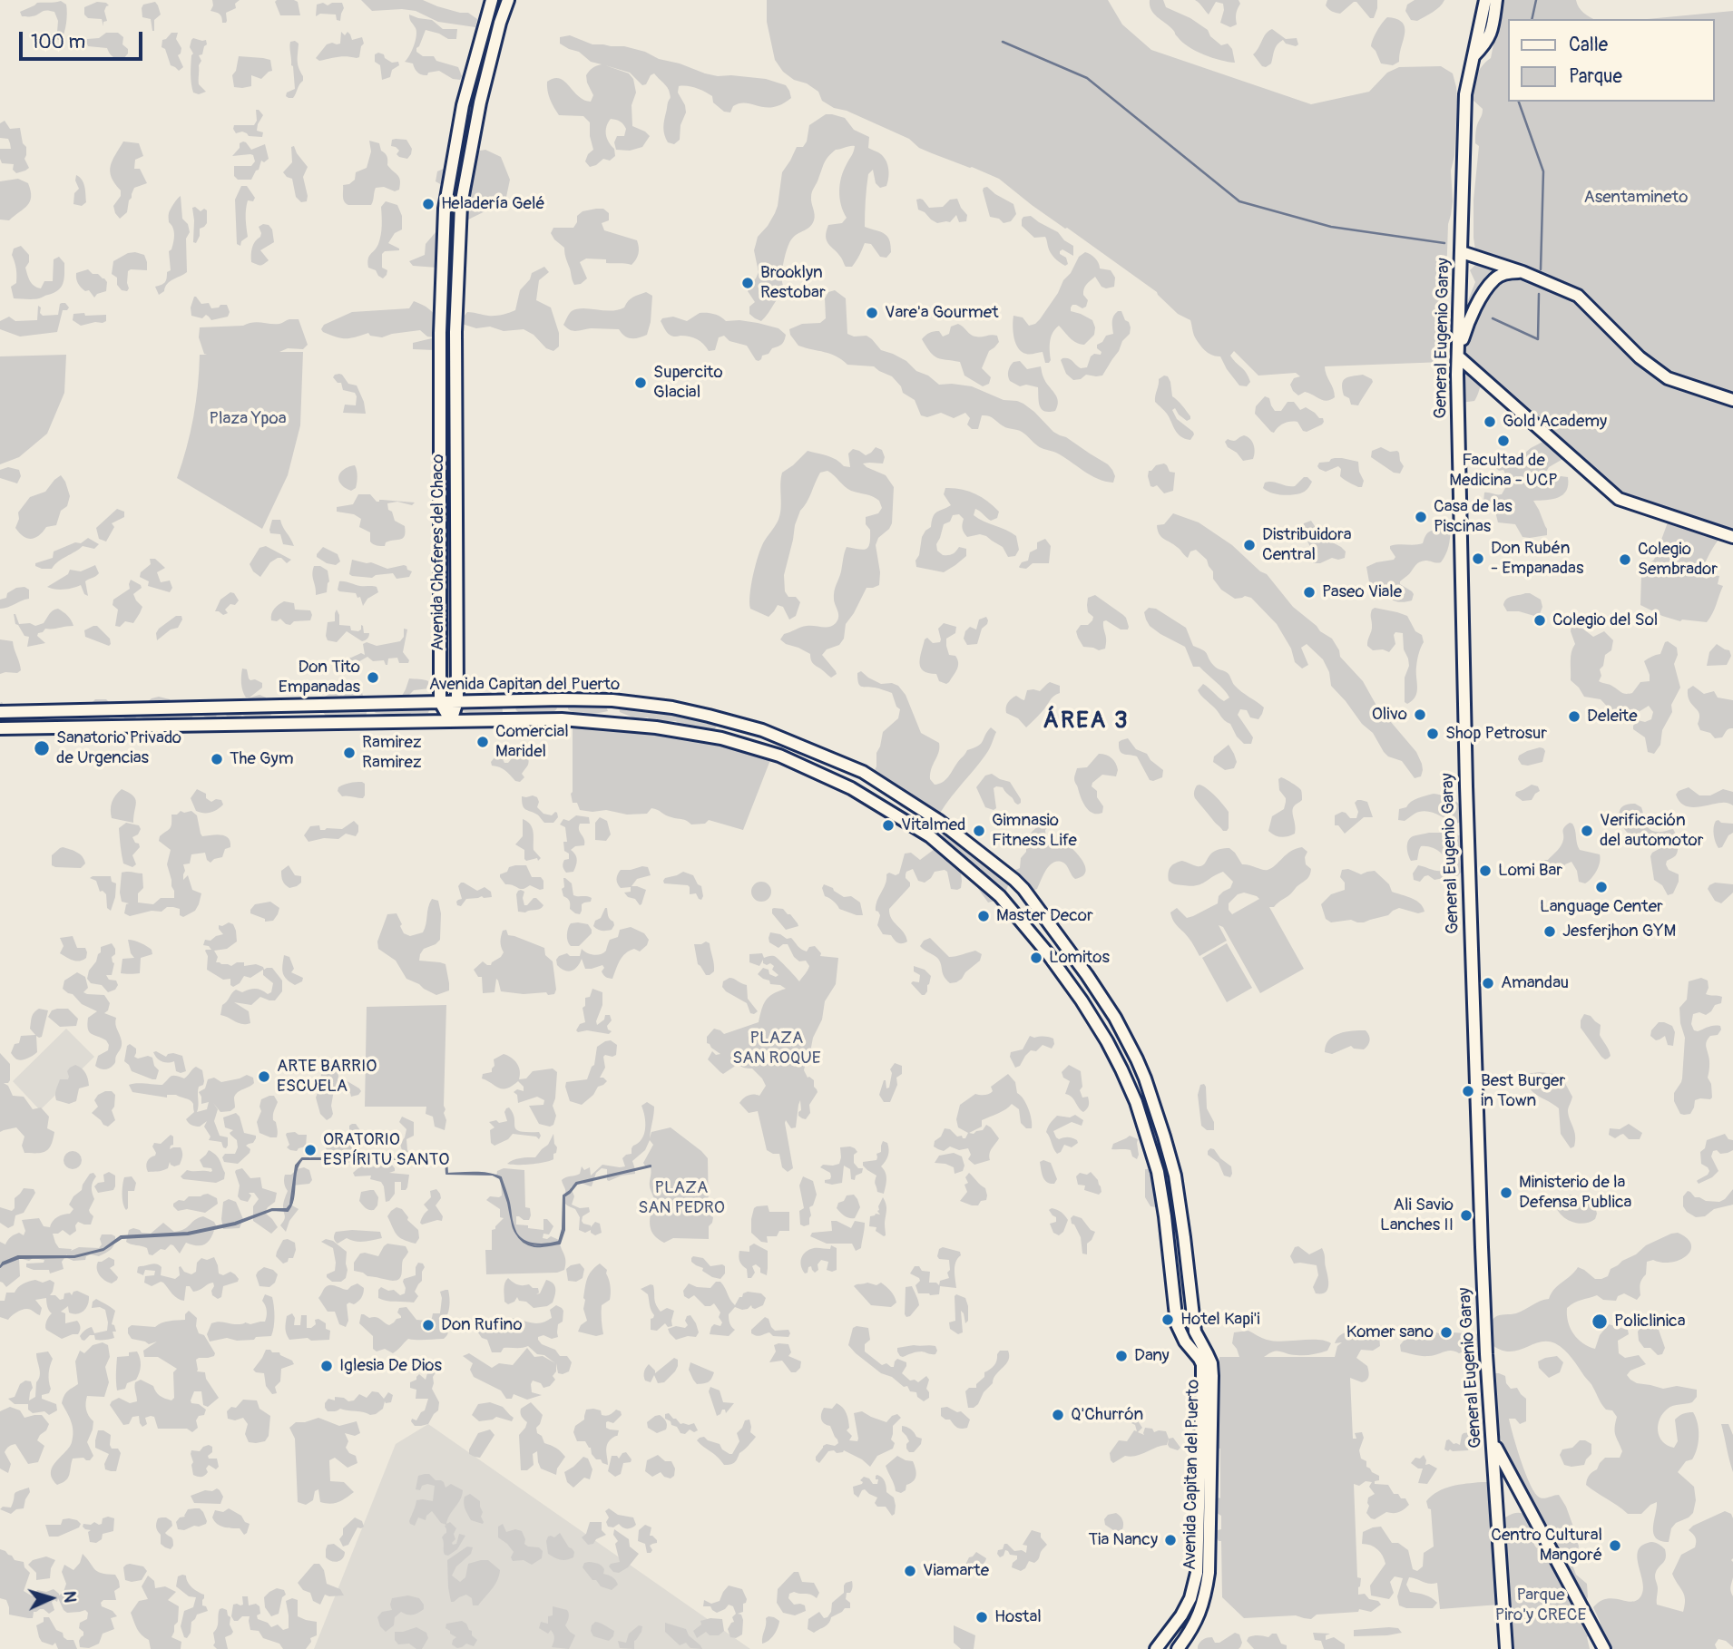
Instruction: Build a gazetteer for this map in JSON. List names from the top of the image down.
{
  "streets": {
    "street": ["General Eugenio Garay", "Avenida Choferes del Chaco", "Avenida Capitan del Puerto"]
  },
  "crossings": [
    ["Avenida Choferes del Chaco", "Avenida Capitan del Puerto"]
  ],
  "districts": ["ÁREA 3"],
  "parks": [
    "Asentamineto",
    "Plaza Ypoa",
    "PLAZA SAN ROQUE",
    "PLAZA SAN PEDRO",
    "Parque Piro'y CRECE"
  ],
  "places": [
    "Heladería Gelé",
    "Brooklyn Restobar",
    "Vare'a Gourmet",
    "Supercito Glacial",
    "Gold Academy",
    "Facultad de Medicina - UCP",
    "Casa de las Piscinas",
    "Distribuidora Central",
    "Don Rubén - Empanadas",
    "Colegio Sembrador",
    "Paseo Viale",
    "Colegio del Sol",
    "Don Tito Empanadas",
    "Olivo",
    "Deleite",
    "Shop Petrosur",
    "Comercial Maridel",
    "Sanatorio Privado de Urgencias",
    "Ramirez Ramirez",
    "The Gym",
    "Vitalmed",
    "Gimnasio Fitness Life",
    "Verificación del automotor",
    "Lomi Bar",
    "Language Center",
    "Master Decor",
    "Jesferjhon GYM",
    "Lomitos",
    "Amandau",
    "ARTE BARRIO ESCUELA",
    "Best Burger in Town",
    "ORATORIO ESPÍRITU SANTO",
    "Ministerio de la Defensa Publica",
    "Ali Savio Lanches II",
    "Hotel Kapi'i",
    "Policlinica",
    "Don Rufino",
    "Komer sano",
    "Dany",
    "Iglesia De Dios",
    "Q'Churrón",
    "Tia Nancy",
    "Centro Cultural Mangoré",
    "Viamarte",
    "Hostal"
  ],
  "legend": ["Calle", "Parque"],
  "scale_bar": "100 m",
  "north": "right"
}
